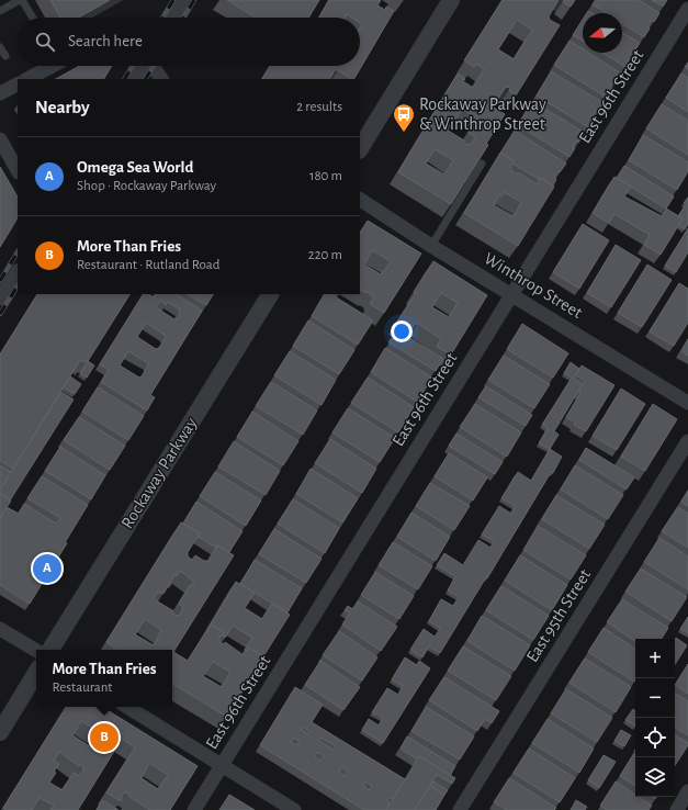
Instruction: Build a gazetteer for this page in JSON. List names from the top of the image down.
{
  "streets": {
    "street": [
      "East 96th Street",
      "Winthrop Street",
      "Rockaway Parkway",
      "East 95th Street"
    ]
  },
  "crossings": [
    ["East 96th Street", "Winthrop Street"]
  ],
  "places": {
    "bus stop": ["Rockaway Parkway & Winthrop Street"]
  },
  "north": "left",
  "page": {
    "search": "Search here",
    "heading": ["Nearby", "2 results"],
    "list": [
      {
        "mark": "A",
        "name": "Omega Sea World",
        "note": "Shop · Rockaway Parkway",
        "value": "180 m"
      },
      {
        "mark": "B",
        "name": "More Than Fries",
        "note": "Restaurant · Rutland Road",
        "value": "220 m"
      }
    ],
    "pins": ["A", "B"],
    "map_buttons": ["+", "−"],
    "popup": ["More Than Fries", "Restaurant"]
  }
}
